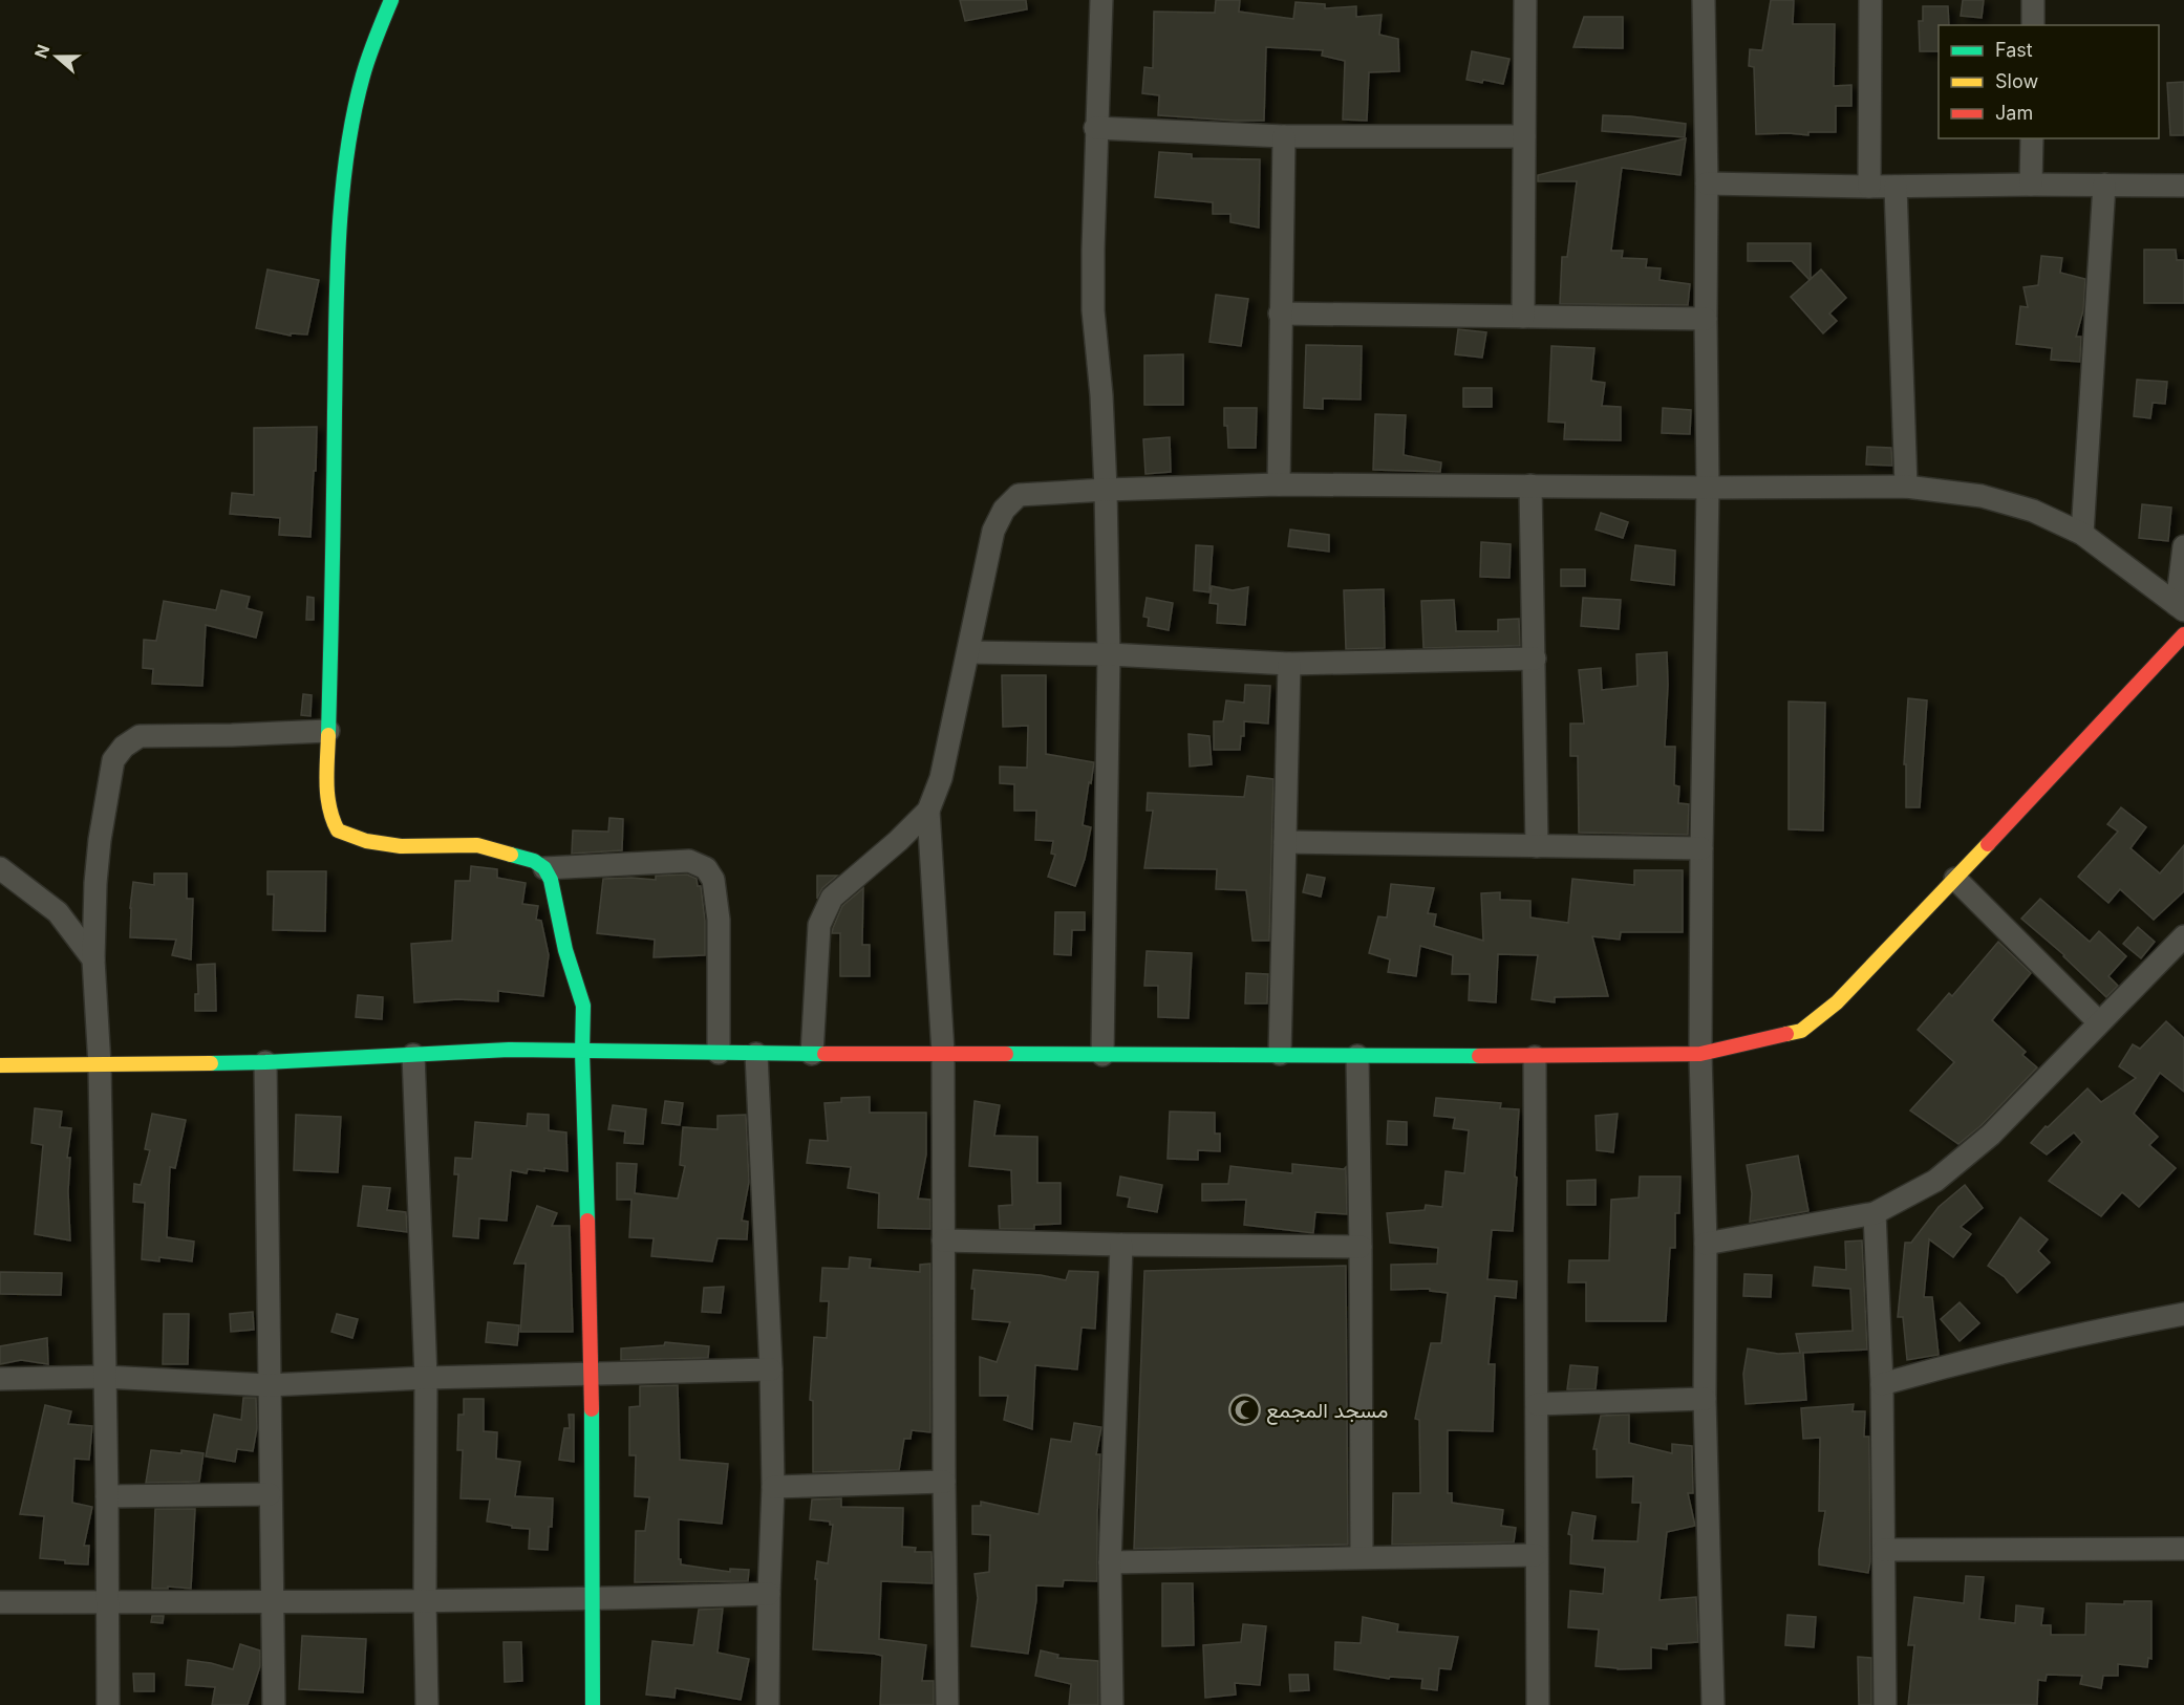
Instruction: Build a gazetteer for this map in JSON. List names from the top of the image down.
{
  "places": {
    "mosque": ["مسجد المجمع"]
  },
  "legend": ["Fast", "Slow", "Jam"],
  "north": "left"
}
